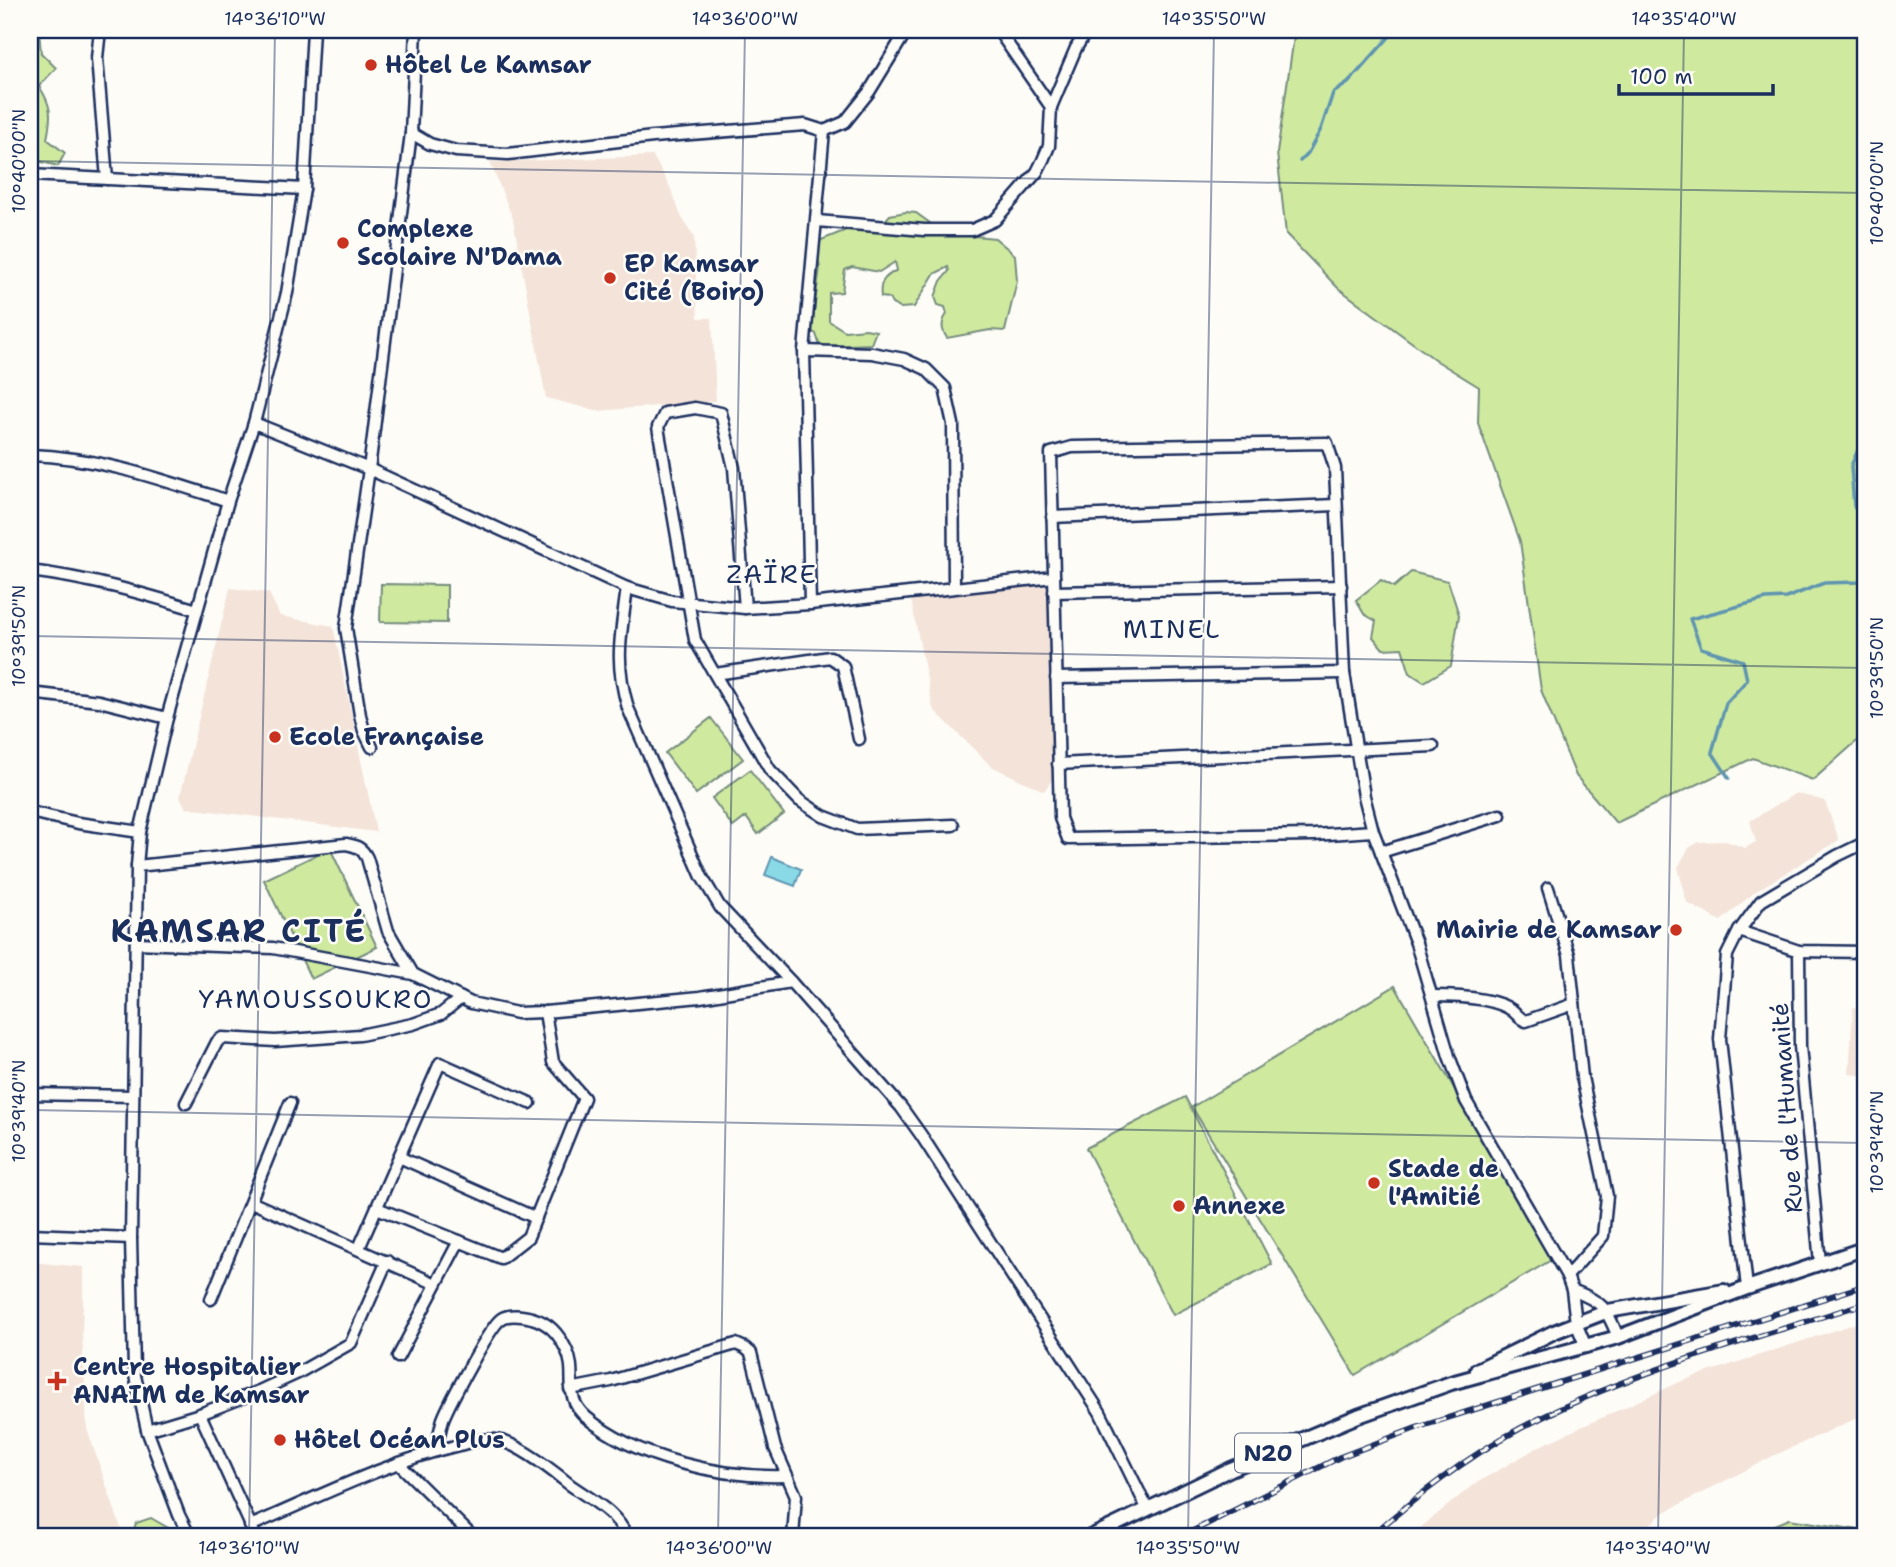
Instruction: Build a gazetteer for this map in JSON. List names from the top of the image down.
{
  "streets": {
    "main road": ["N20"],
    "street": ["Rue de l'Humanité"]
  },
  "districts": [
    "ZAÏRE",
    "MINEL",
    "KAMSAR CITÉ",
    "YAMOUSSOUKRO"
  ],
  "places": {
    "other": [
      "Hôtel Le Kamsar",
      "Complexe Scolaire N'Dama",
      "EP Kamsar Cité (Boiro)",
      "Ecole Française",
      "Mairie de Kamsar",
      "Stade de l'Amitié",
      "Annexe",
      "Hôtel Océan Plus"
    ],
    "health": ["Centre Hospitalier ANAIM de Kamsar"]
  },
  "scale_bar": "100 m",
  "coordinates": [
    "14°36'10\"W",
    "14°36'00\"W",
    "14°35'50\"W",
    "14°35'40\"W",
    "10°40'00\"N",
    "10°39'50\"N",
    "10°39'40\"N"
  ]
}
